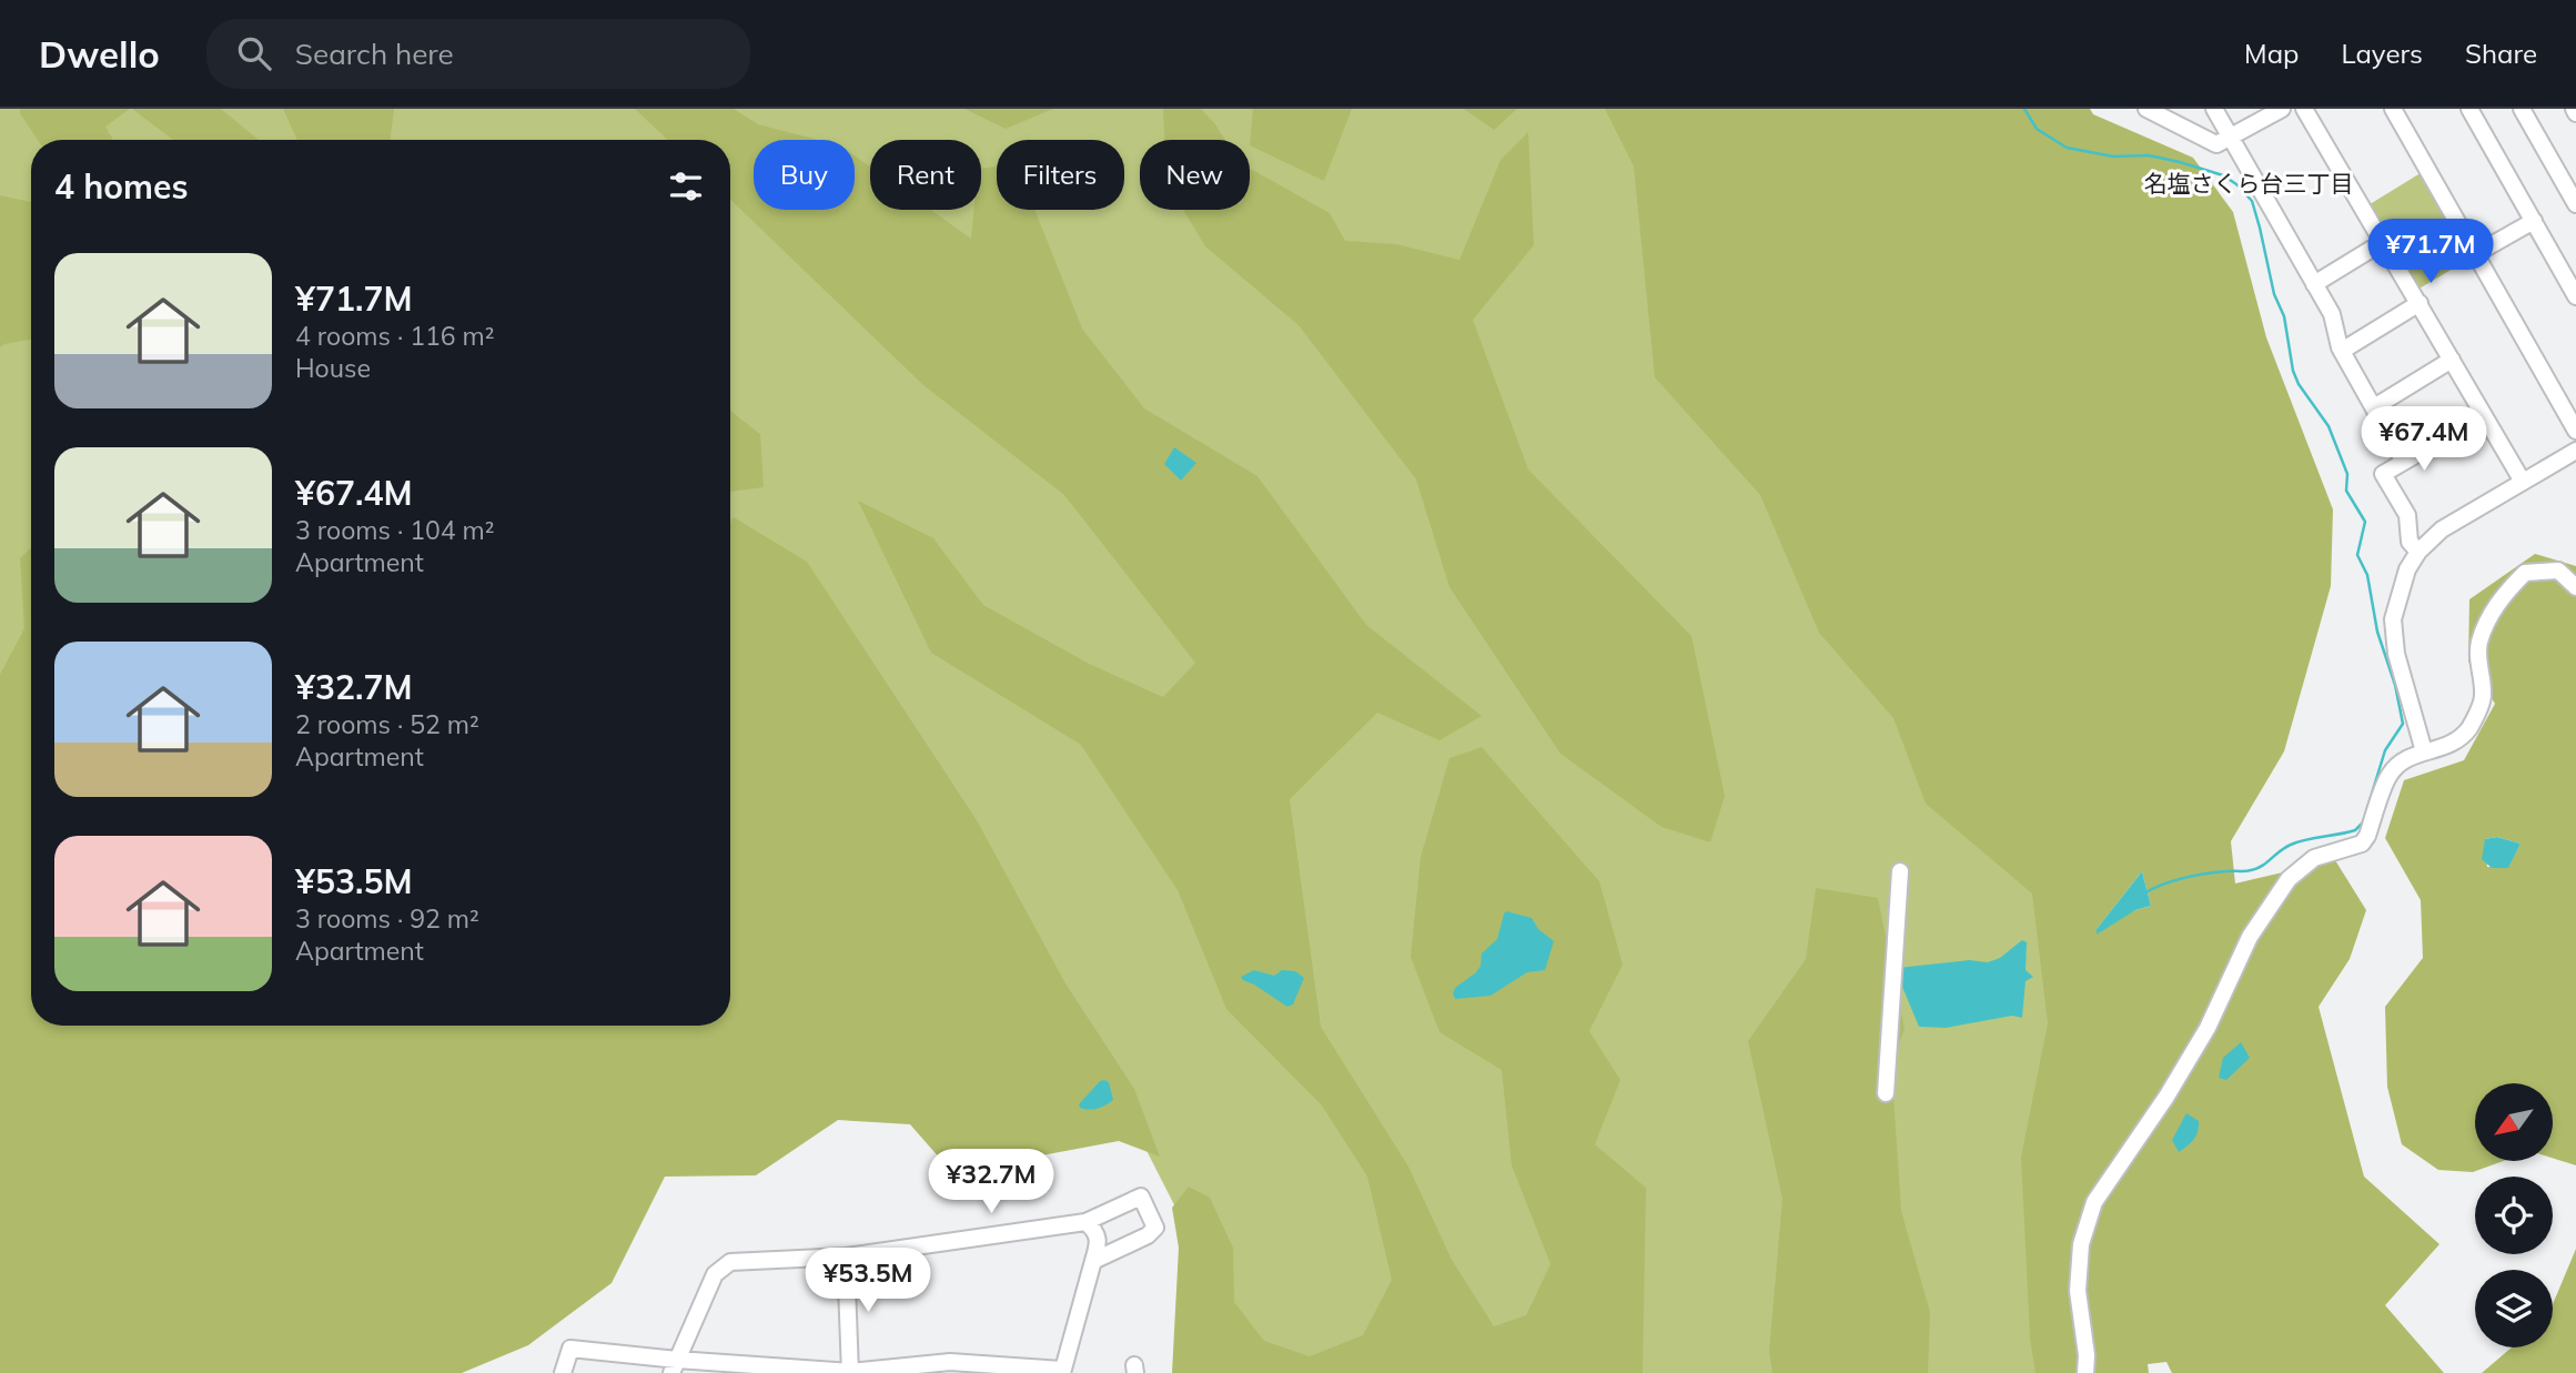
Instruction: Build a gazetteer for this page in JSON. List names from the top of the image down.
{
  "districts": ["名塩さくら台三丁目"],
  "north": "bottom left",
  "page": {
    "header": "Dwello",
    "search": "Search here",
    "nav": ["Map", "Layers", "Share"],
    "chip": [
      "Buy",
      "Rent",
      "Filters",
      "New"
    ],
    "heading": "4 homes",
    "price": [
      "¥71.7M",
      "¥67.4M",
      "¥32.7M",
      "¥53.5M"
    ],
    "list": [
      {
        "name": "¥71.7M",
        "note": "4 rooms · 116 m² · House"
      },
      {
        "name": "¥67.4M",
        "note": "3 rooms · 104 m² · Apartment"
      },
      {
        "name": "¥32.7M",
        "note": "2 rooms · 52 m² · Apartment"
      },
      {
        "name": "¥53.5M",
        "note": "3 rooms · 92 m² · Apartment"
      }
    ]
  }
}
